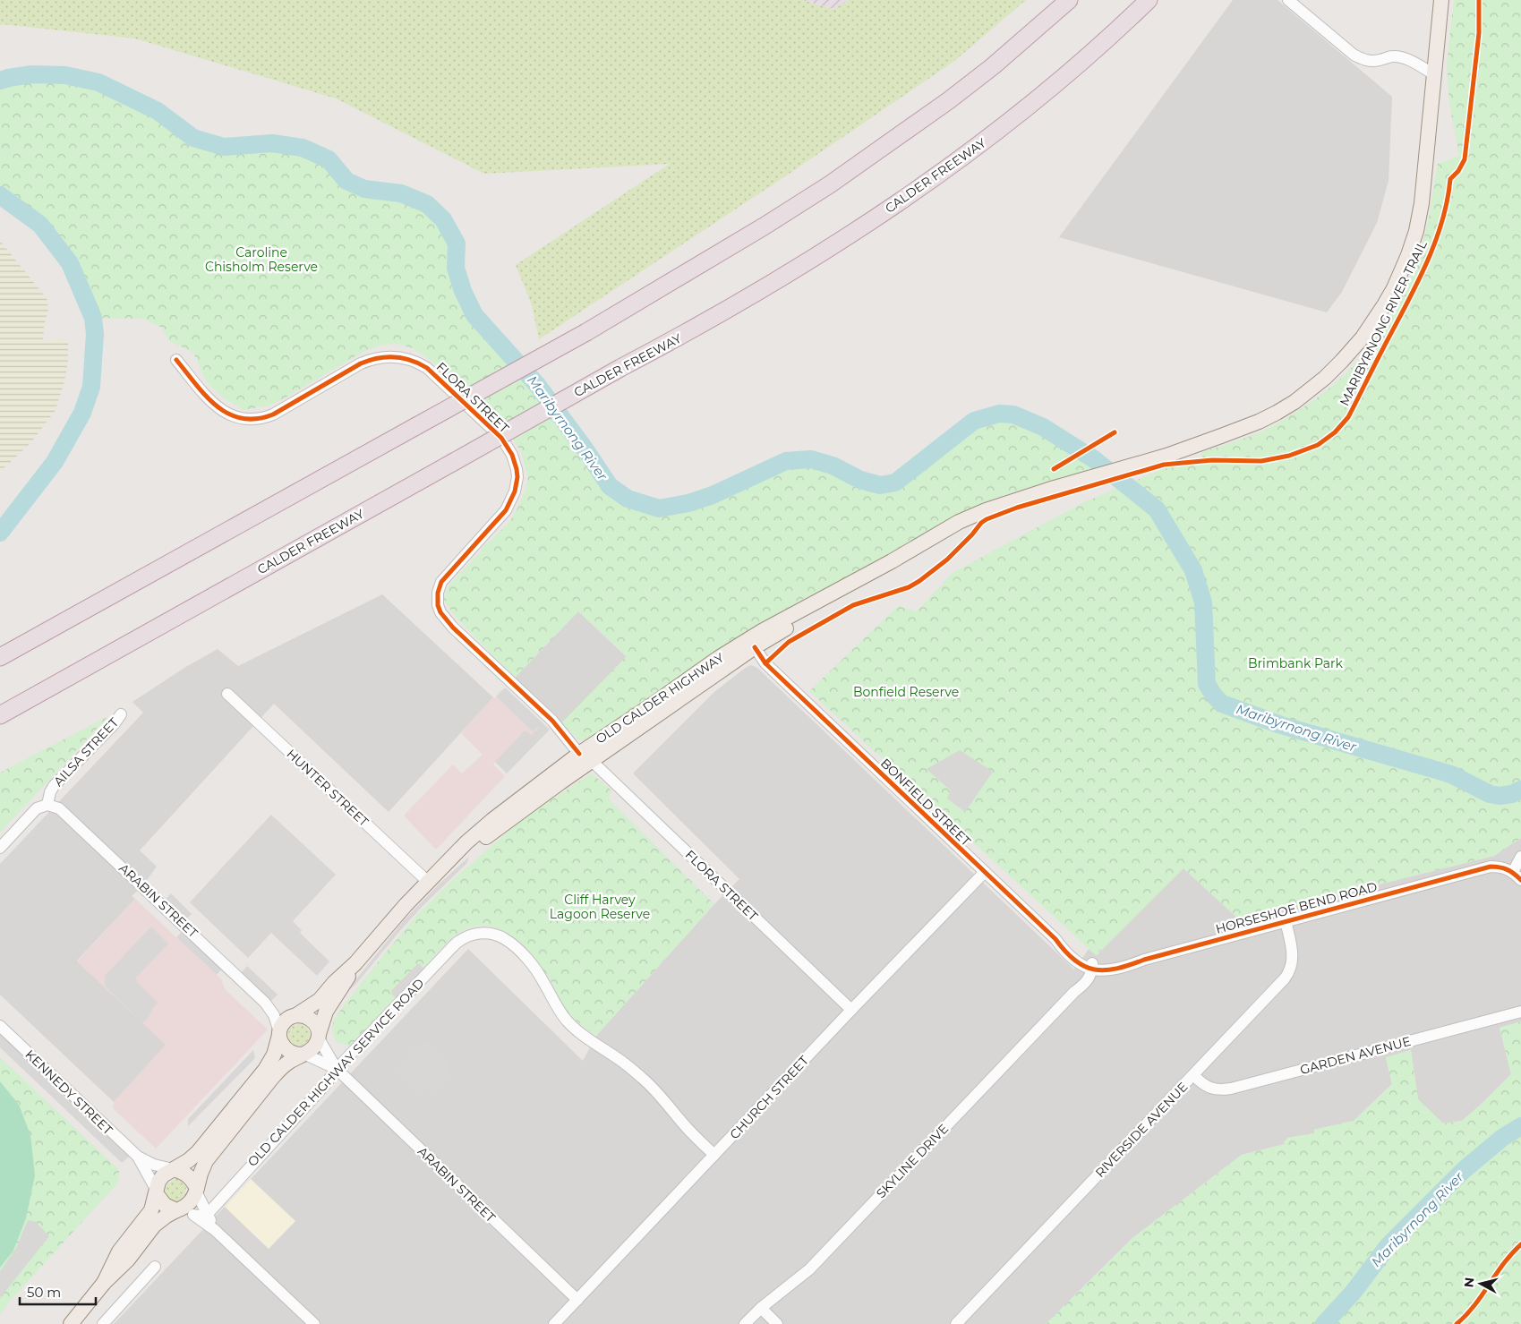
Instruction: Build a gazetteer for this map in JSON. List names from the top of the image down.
{
  "streets": {
    "highway": ["CALDER FREEWAY"],
    "main road": ["OLD CALDER HIGHWAY"],
    "street": [
      "FLORA STREET",
      "AILSA STREET",
      "HUNTER STREET",
      "BONFIELD STREET",
      "ARABIN STREET",
      "HORSESHOE BEND ROAD",
      "GARDEN AVENUE",
      "OLD CALDER HIGHWAY SERVICE ROAD",
      "KENNEDY STREET",
      "CHURCH STREET",
      "RIVERSIDE AVENUE",
      "SKYLINE DRIVE"
    ],
    "cycle path": ["MARIBYRNONG RIVER TRAIL"]
  },
  "crossings": [
    ["FLORA STREET", "OLD CALDER HIGHWAY"],
    ["FLORA STREET", "CHURCH STREET"],
    ["OLD CALDER HIGHWAY", "HUNTER STREET"],
    ["OLD CALDER HIGHWAY", "BONFIELD STREET"],
    ["OLD CALDER HIGHWAY", "ARABIN STREET"],
    ["AILSA STREET", "ARABIN STREET"],
    ["BONFIELD STREET", "HORSESHOE BEND ROAD"],
    ["BONFIELD STREET", "CHURCH STREET"],
    ["BONFIELD STREET", "SKYLINE DRIVE"],
    ["ARABIN STREET", "OLD CALDER HIGHWAY SERVICE ROAD"],
    ["ARABIN STREET", "CHURCH STREET"],
    ["HORSESHOE BEND ROAD", "RIVERSIDE AVENUE"],
    ["HORSESHOE BEND ROAD", "SKYLINE DRIVE"],
    ["GARDEN AVENUE", "RIVERSIDE AVENUE"],
    ["OLD CALDER HIGHWAY SERVICE ROAD", "CHURCH STREET"]
  ],
  "water": ["Maribyrnong River"],
  "parks": [
    "Caroline Chisholm Reserve",
    "Brimbank Park",
    "Bonfield Reserve",
    "Cliff Harvey Lagoon Reserve"
  ],
  "scale_bar": "50 m",
  "north": "left"
}
